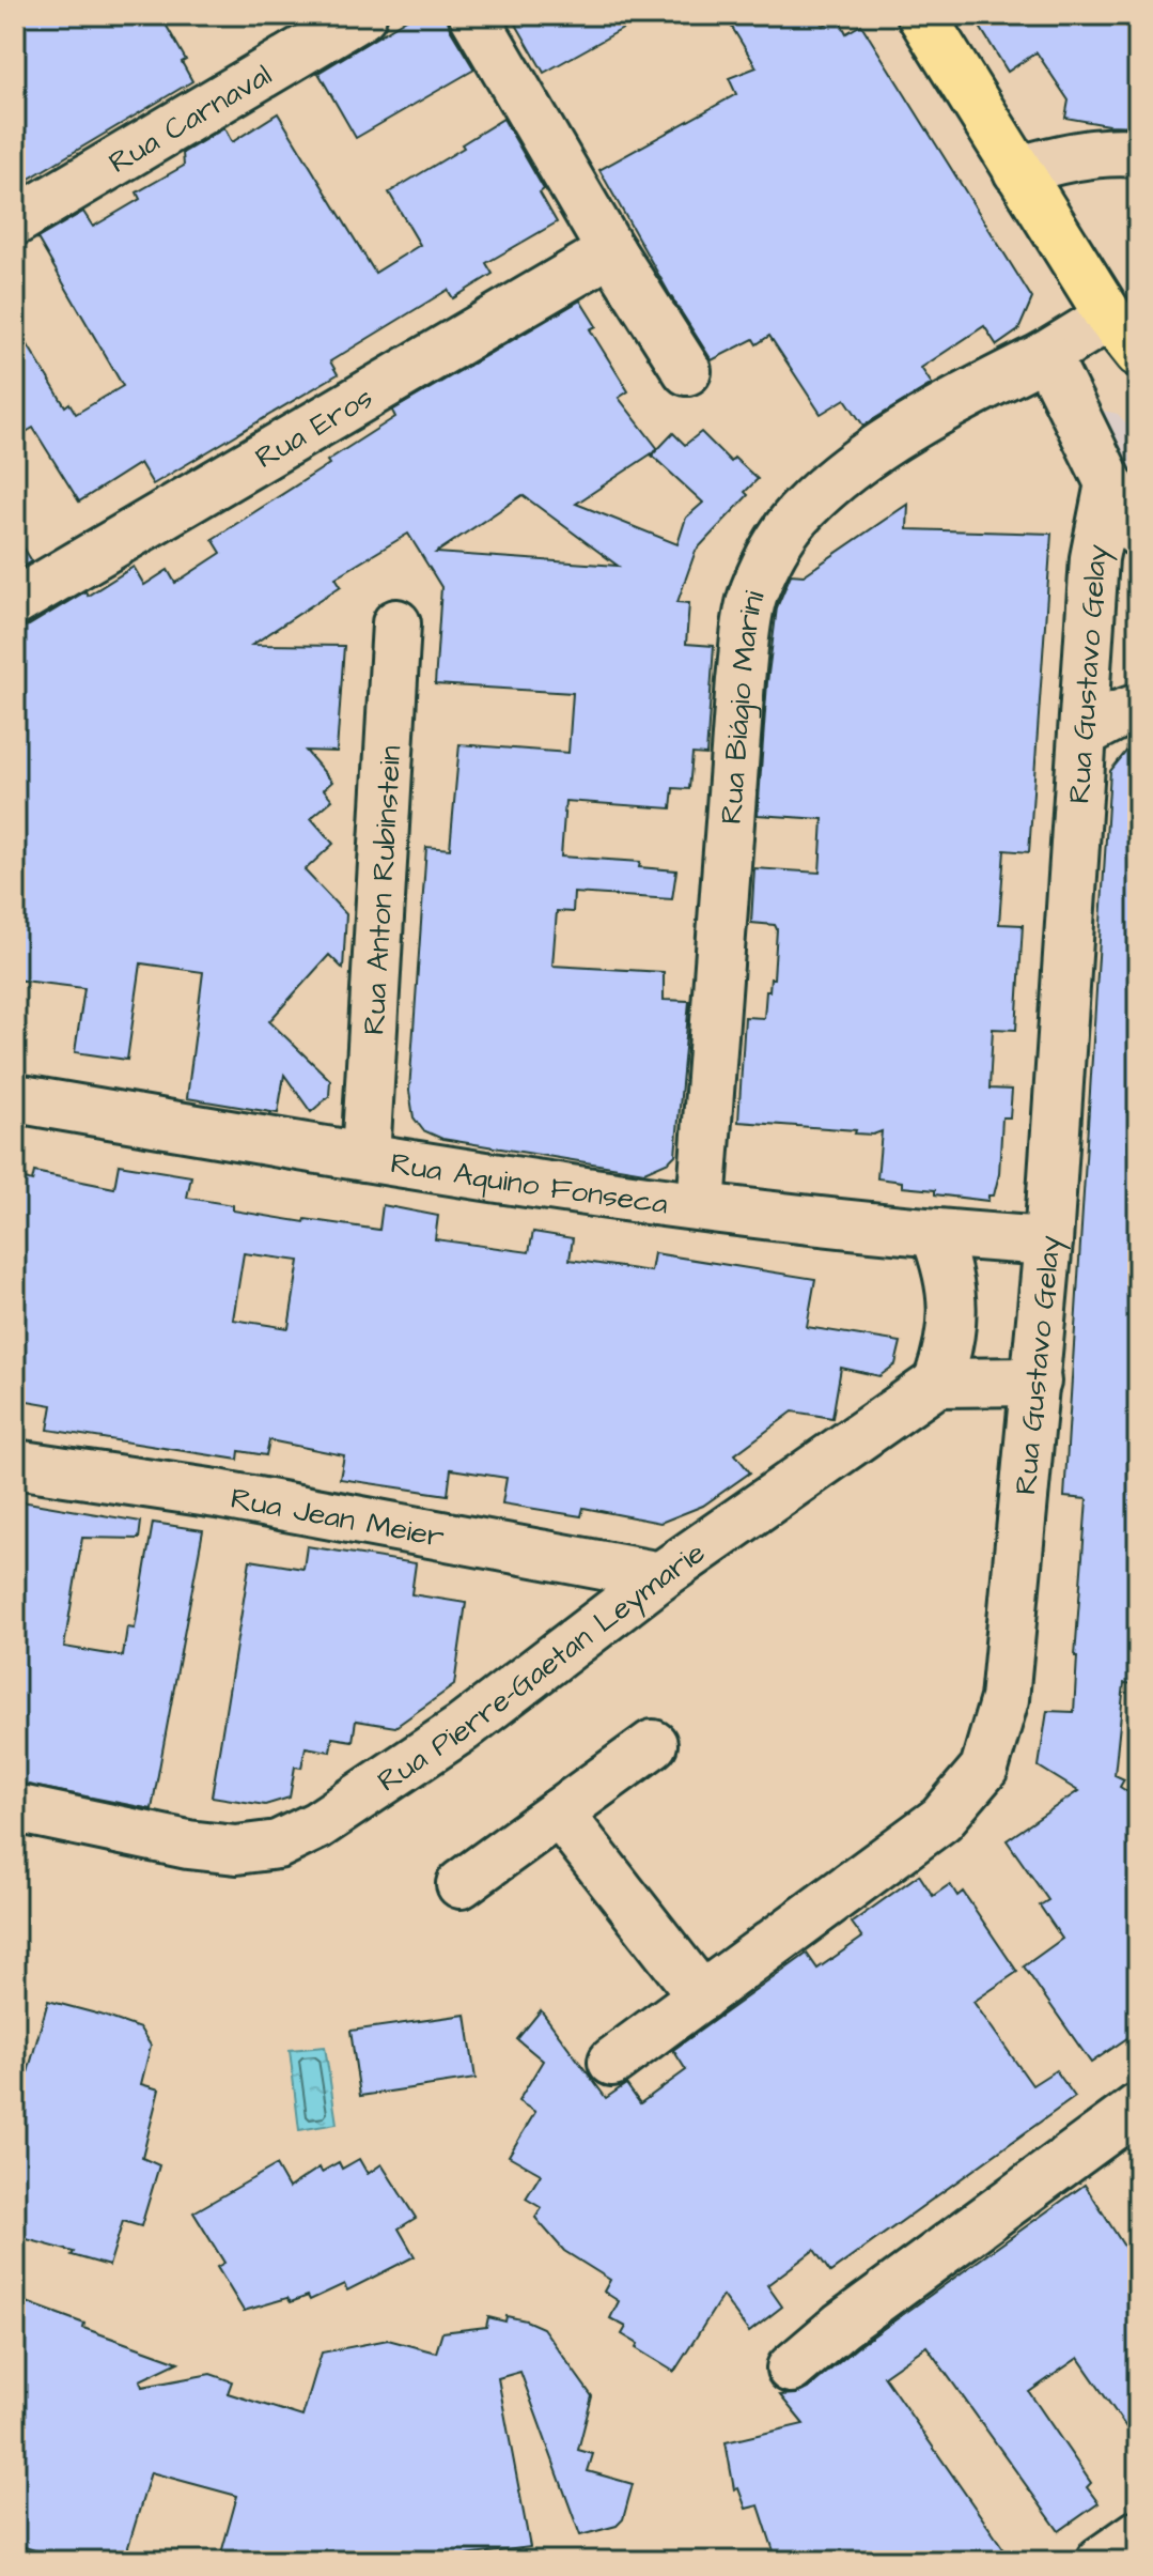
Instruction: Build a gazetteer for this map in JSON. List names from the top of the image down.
{
  "streets": {
    "street": [
      "Rua Carnaval",
      "Rua Eros",
      "Rua Gustavo Gelay",
      "Rua Biágio Marini",
      "Rua Anton Rubinstein",
      "Rua Aquino Fonseca",
      "Rua Jean Meier",
      "Rua Pierre-Gaetan Leymarie"
    ]
  },
  "crossings": [
    ["Rua Gustavo Gelay", "Rua Aquino Fonseca"],
    ["Rua Biágio Marini", "Rua Aquino Fonseca"],
    ["Rua Anton Rubinstein", "Rua Aquino Fonseca"],
    ["Rua Jean Meier", "Rua Pierre-Gaetan Leymarie"]
  ]
}
